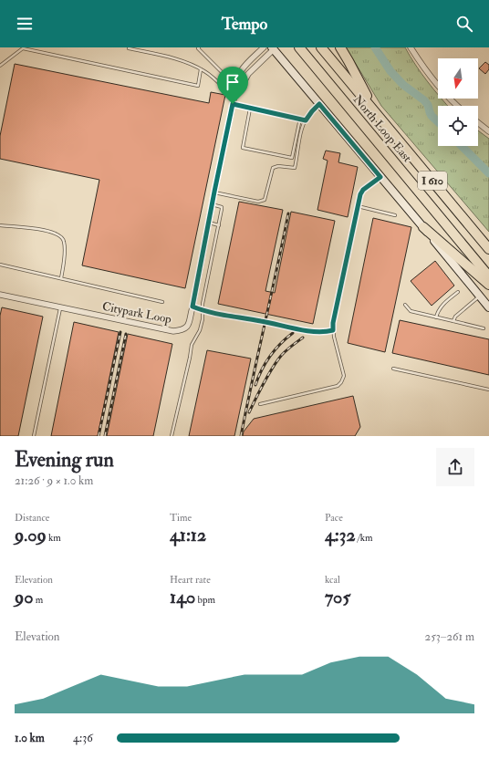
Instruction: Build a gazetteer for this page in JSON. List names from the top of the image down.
{
  "streets": {
    "highway": ["North Loop East", "I 610"],
    "street": ["Citypark Loop"]
  },
  "north": "bottom",
  "page": {
    "header": "Tempo",
    "heading": ["Evening run", "21:26 · 9 × 1.0 km"],
    "stats": [
      ["Distance", "9.09 km"],
      ["Time", "41:12"],
      ["Pace", "4:32 /km"],
      ["Elevation", "90 m"],
      ["Heart rate", "140 bpm"],
      ["kcal", "705"]
    ],
    "chart": ["Elevation", "253–261 m"],
    "list": [
      {
        "name": "1.0 km",
        "note": "4:36"
      }
    ]
  }
}
